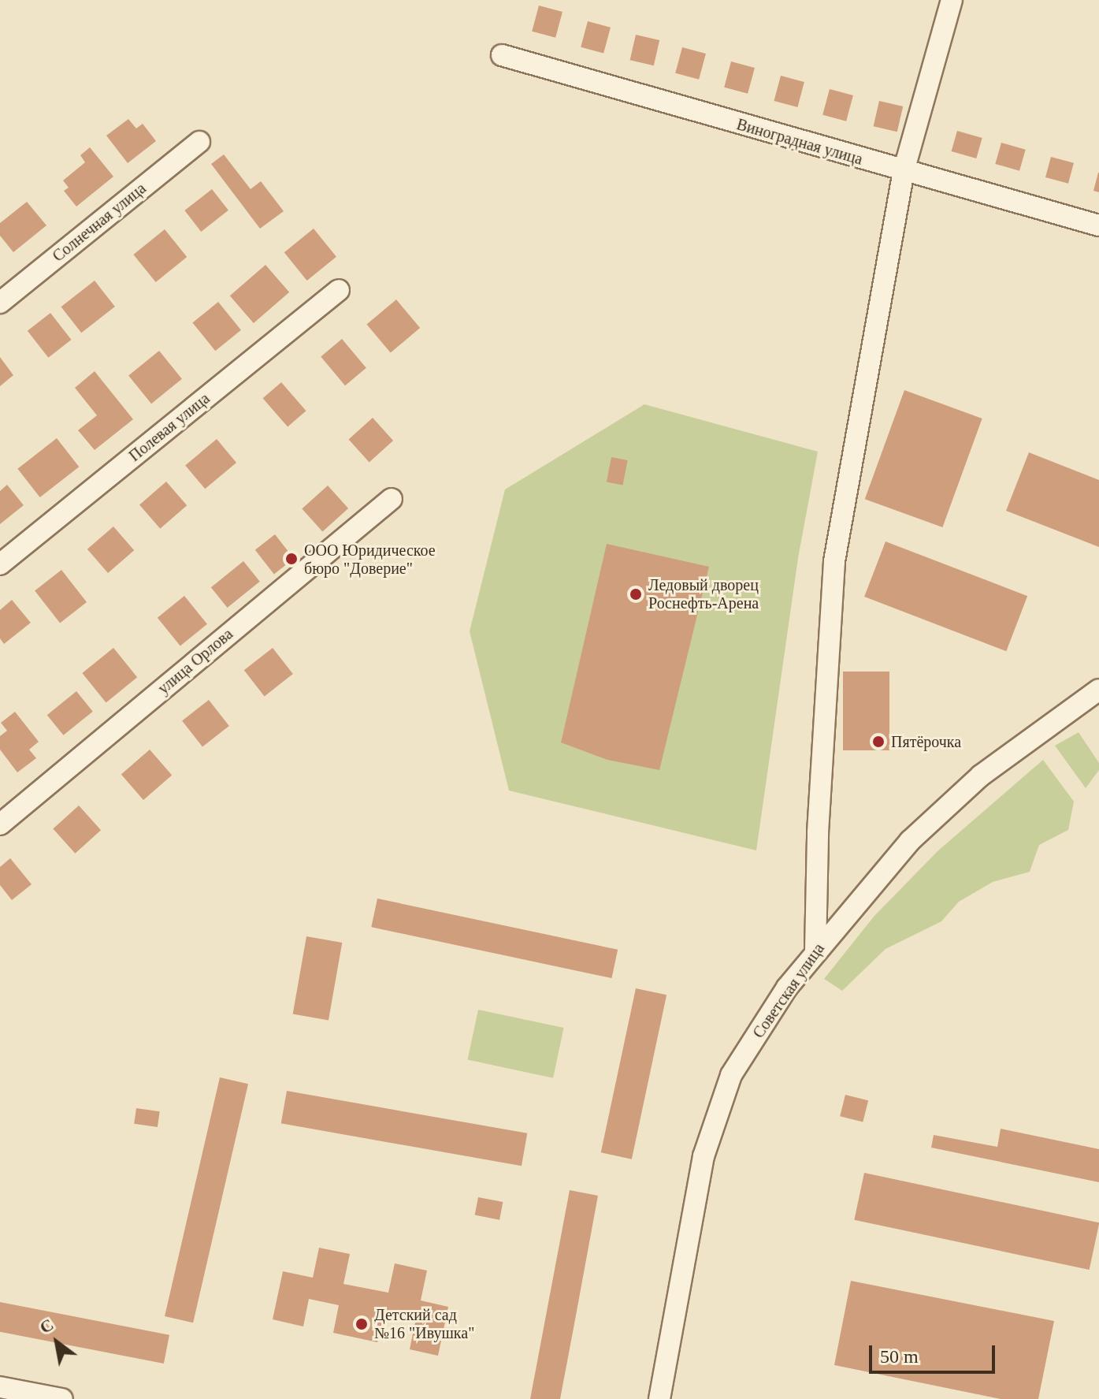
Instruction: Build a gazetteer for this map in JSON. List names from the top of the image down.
{
  "streets": {
    "street": [
      "Виноградная улица",
      "Солнечная улица",
      "Полевая улица",
      "улица Орлова",
      "Советская улица"
    ]
  },
  "places": [
    "ООО Юридическое бюро \"Доверие\"",
    "Ледовый дворец Роснефть-Арена",
    "Пятёрочка",
    "Детский сад №16 \"Ивушка\""
  ],
  "scale_bar": "50 m",
  "north": "top left"
}
